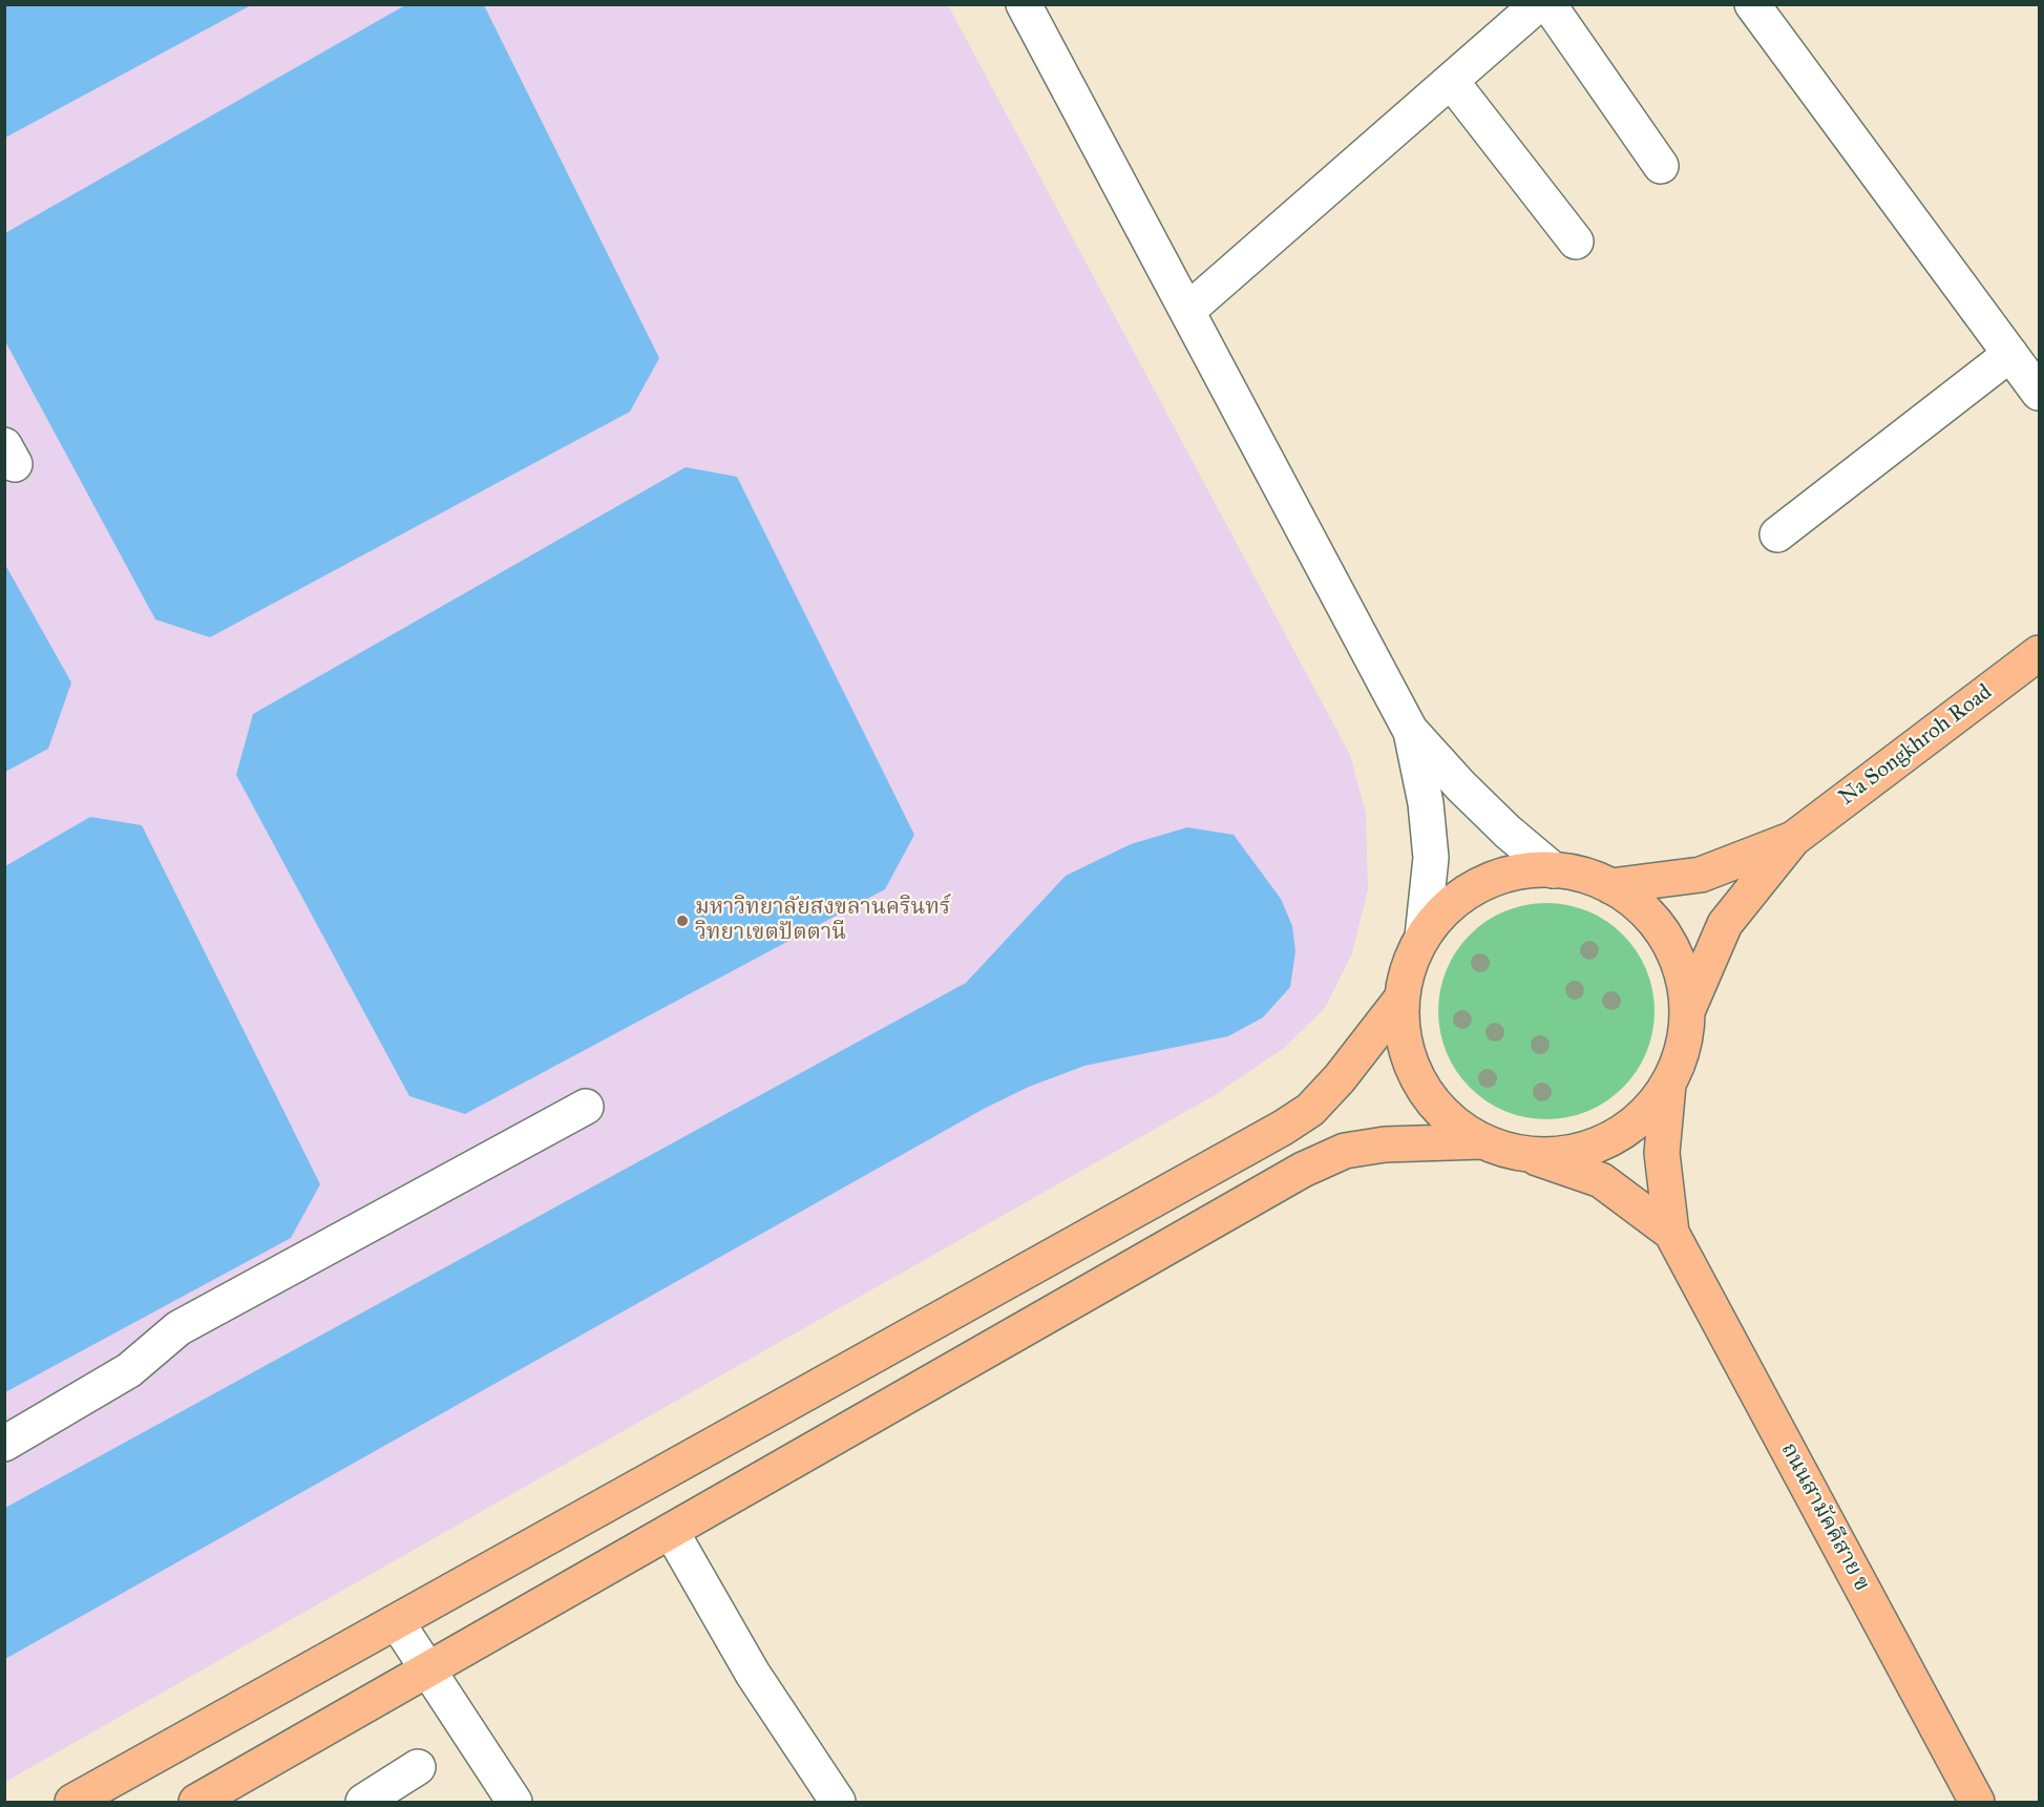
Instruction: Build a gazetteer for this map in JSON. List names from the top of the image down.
{
  "streets": {
    "main road": ["Na Songkhroh Road", "ถนนสามัคคีสาย ข"]
  },
  "places": ["มหาวิทยาลัยสงขลานครินทร์ วิทยาเขตปัตตานี"]
}
